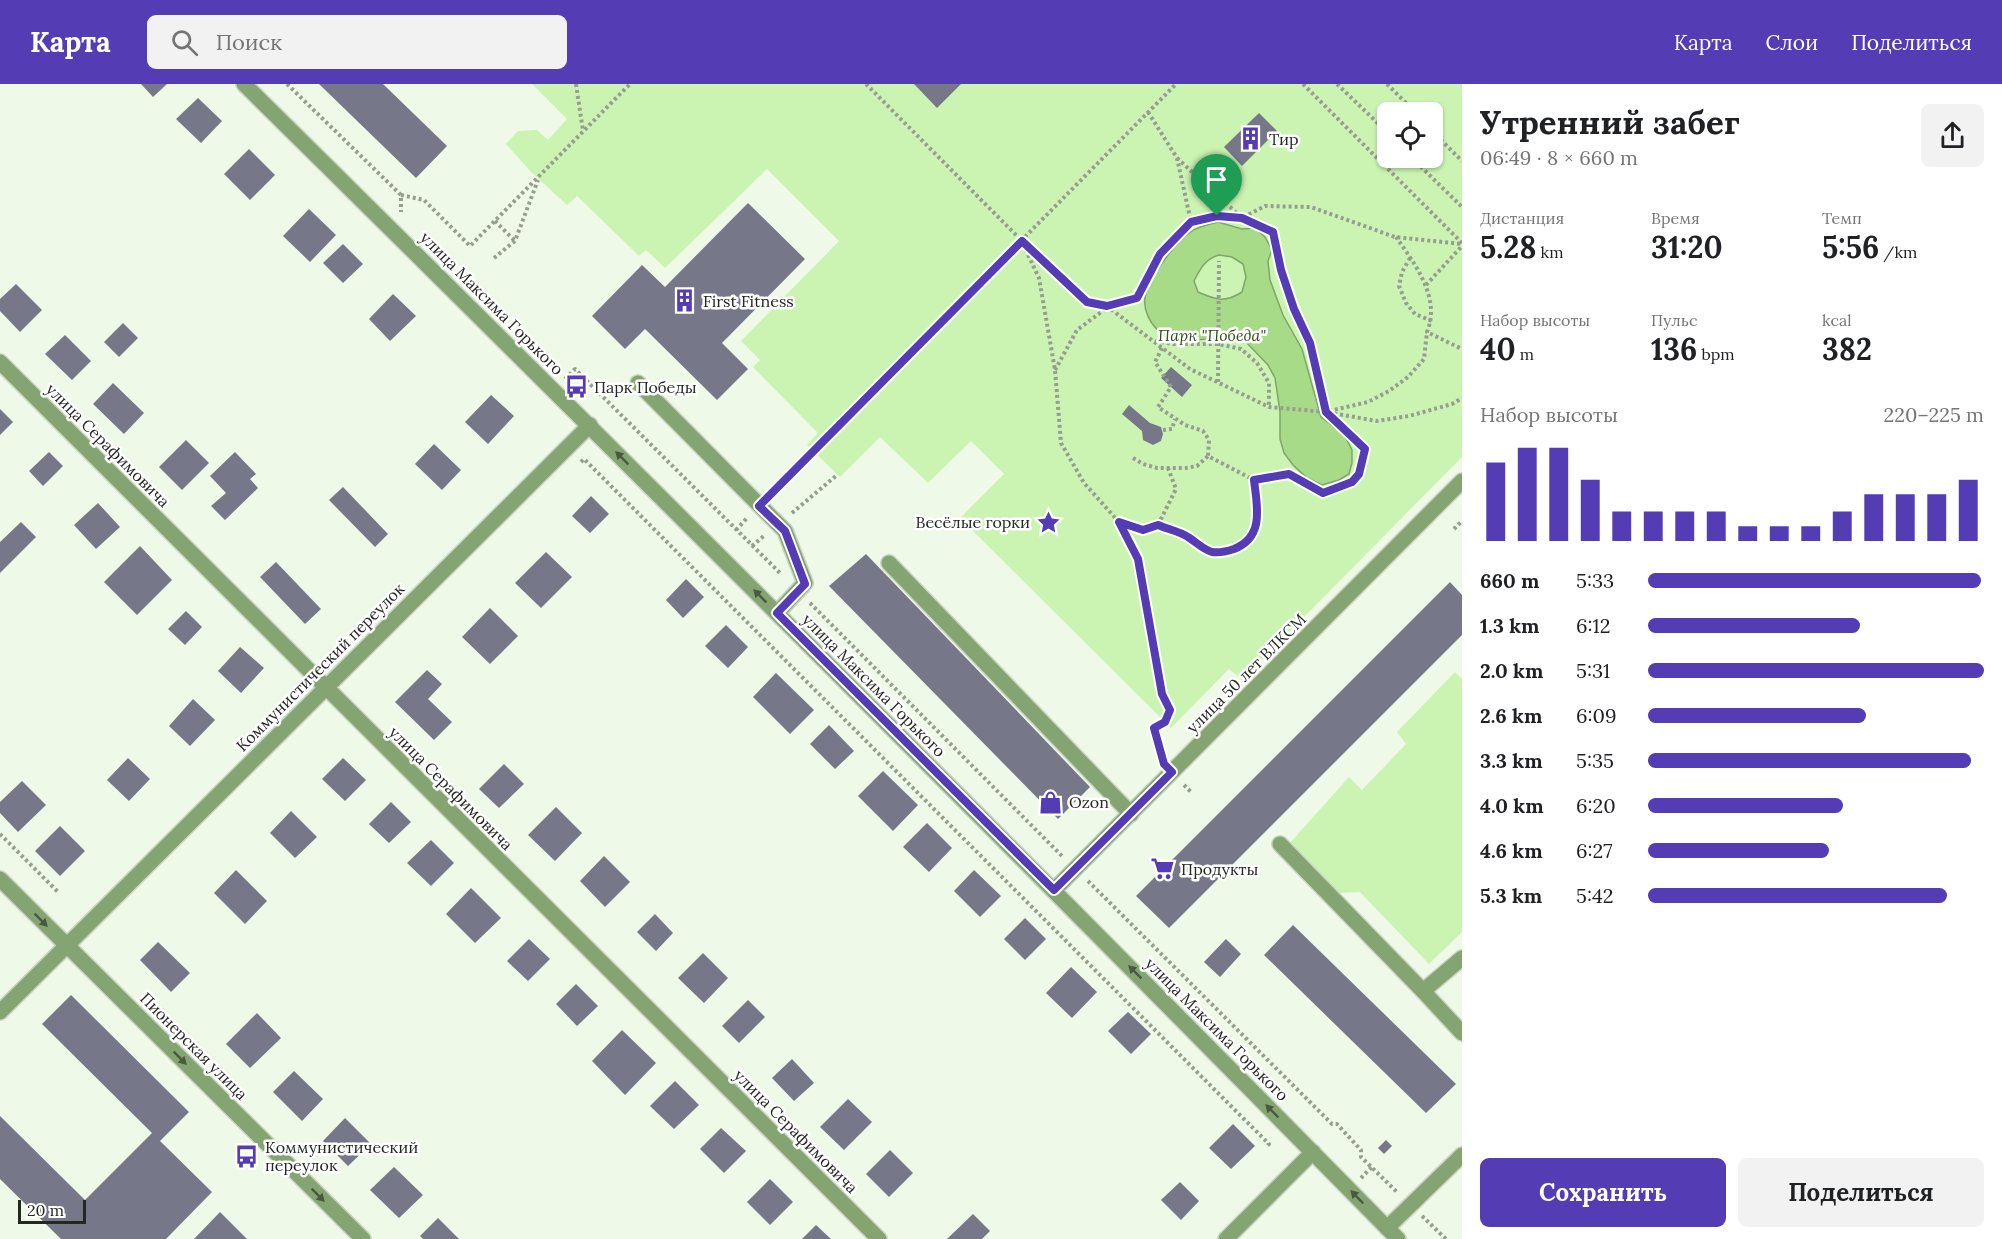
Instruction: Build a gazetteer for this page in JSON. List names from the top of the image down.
{
  "streets": {
    "street": [
      "улица Максима Горького",
      "улица Серафимовича",
      "Коммунистический переулок",
      "улица 50 лет ВЛКСМ",
      "Пионерская улица"
    ]
  },
  "crossings": [
    ["улица Максима Горького", "Коммунистический переулок"],
    ["улица Максима Горького", "улица 50 лет ВЛКСМ"],
    ["улица Серафимовича", "Коммунистический переулок"],
    ["Коммунистический переулок", "Пионерская улица"]
  ],
  "one_way": ["улица Максима Горького", "Пионерская улица"],
  "parks": ["Парк \"Победа\""],
  "places": {
    "building": ["Тир", "First Fitness"],
    "bus stop": ["Парк Победы", "Коммунистический переулок"],
    "place": ["Весёлые горки"],
    "shop": ["Ozon"],
    "supermarket": ["Продукты"]
  },
  "scale_bar": "20 m",
  "page": {
    "header": "Карта",
    "search": "Поиск",
    "nav": ["Карта", "Слои", "Поделиться"],
    "heading": ["Утренний забег", "06:49 · 8 × 660 m"],
    "stats": [
      ["Дистанция", "5.28 km"],
      ["Время", "31:20"],
      ["Темп", "5:56 /km"],
      ["Набор высоты", "40 m"],
      ["Пульс", "136 bpm"],
      ["kcal", "382"]
    ],
    "chart": ["Набор высоты", "220–225 m"],
    "list": [
      {
        "name": "660 m",
        "note": "5:33"
      },
      {
        "name": "1.3 km",
        "note": "6:12"
      },
      {
        "name": "2.0 km",
        "note": "5:31"
      },
      {
        "name": "2.6 km",
        "note": "6:09"
      },
      {
        "name": "3.3 km",
        "note": "5:35"
      },
      {
        "name": "4.0 km",
        "note": "6:20"
      },
      {
        "name": "4.6 km",
        "note": "6:27"
      },
      {
        "name": "5.3 km",
        "note": "5:42"
      }
    ],
    "buttons": ["Сохранить", "Поделиться"],
    "scale": "20 m"
  }
}
